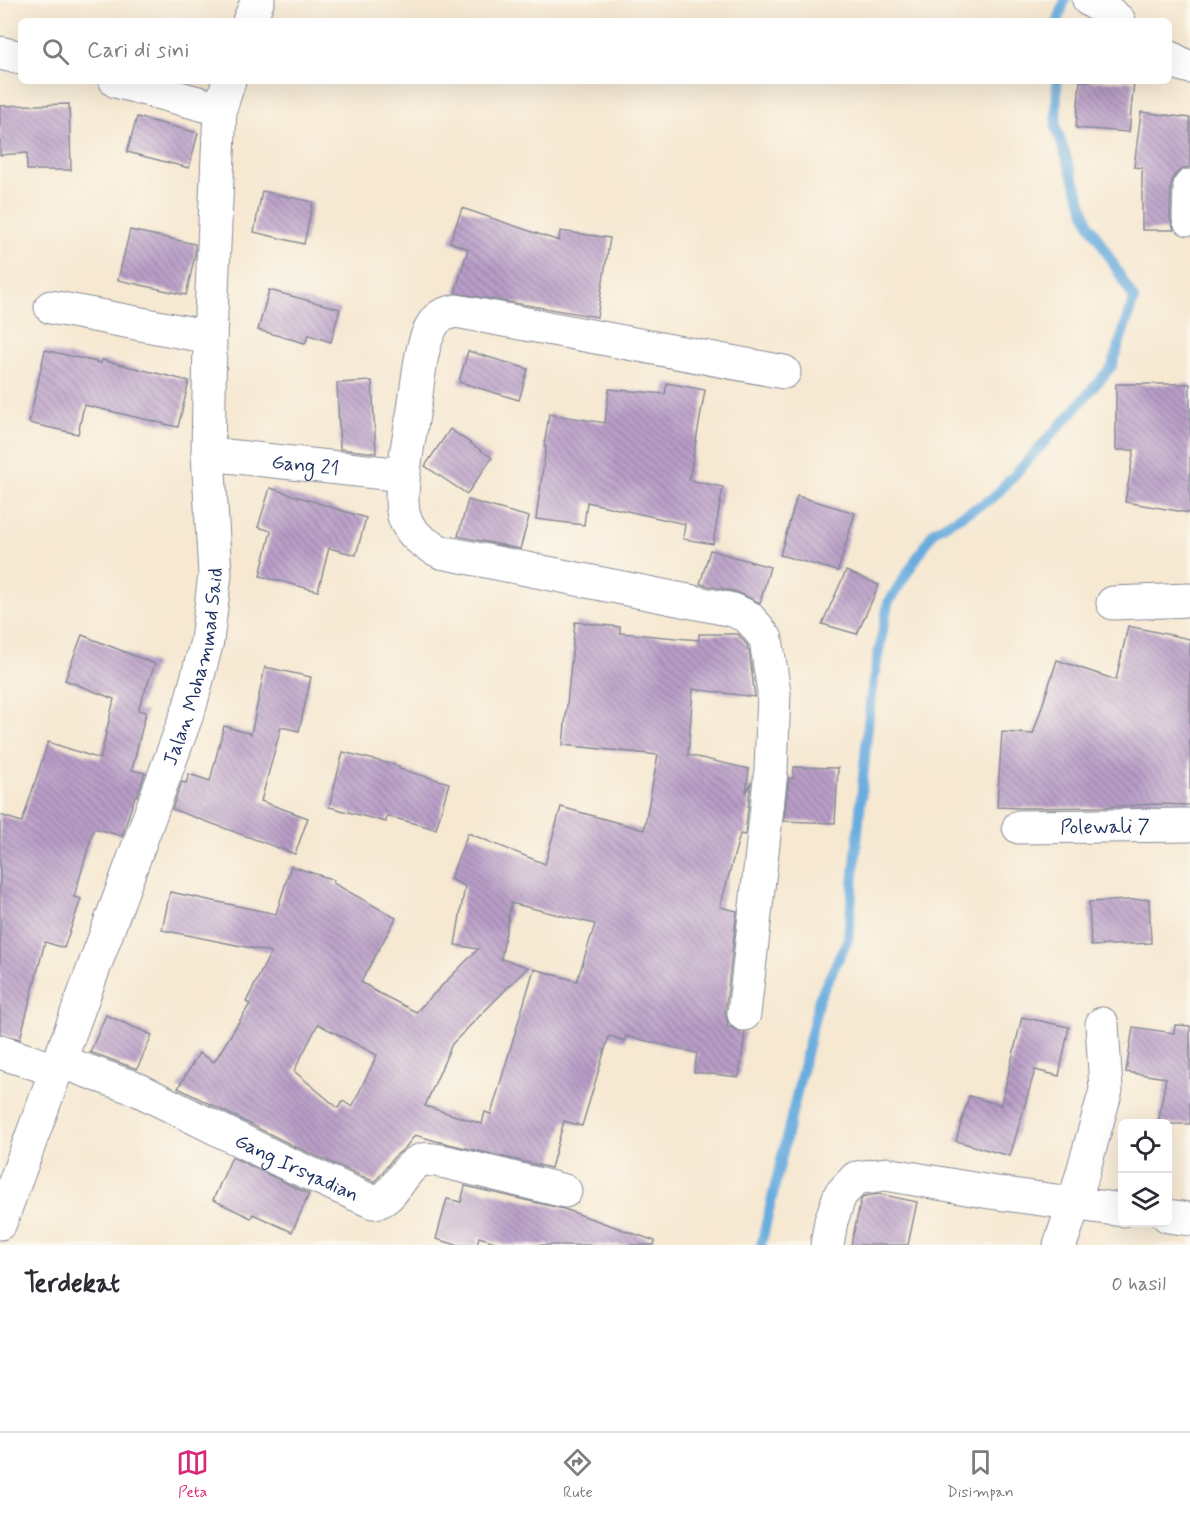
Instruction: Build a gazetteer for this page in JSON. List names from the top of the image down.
{
  "streets": {
    "street": [
      "Gang 21",
      "Jalan Mohammad Said",
      "Polewali 7",
      "Gang Irsyadian"
    ]
  },
  "crossings": [
    ["Gang 21", "Jalan Mohammad Said"],
    ["Jalan Mohammad Said", "Gang Irsyadian"]
  ],
  "page": {
    "search": "Cari di sini",
    "heading": ["Terdekat", "0 hasil"],
    "nav": ["Peta", "Rute", "Disimpan"]
  }
}
